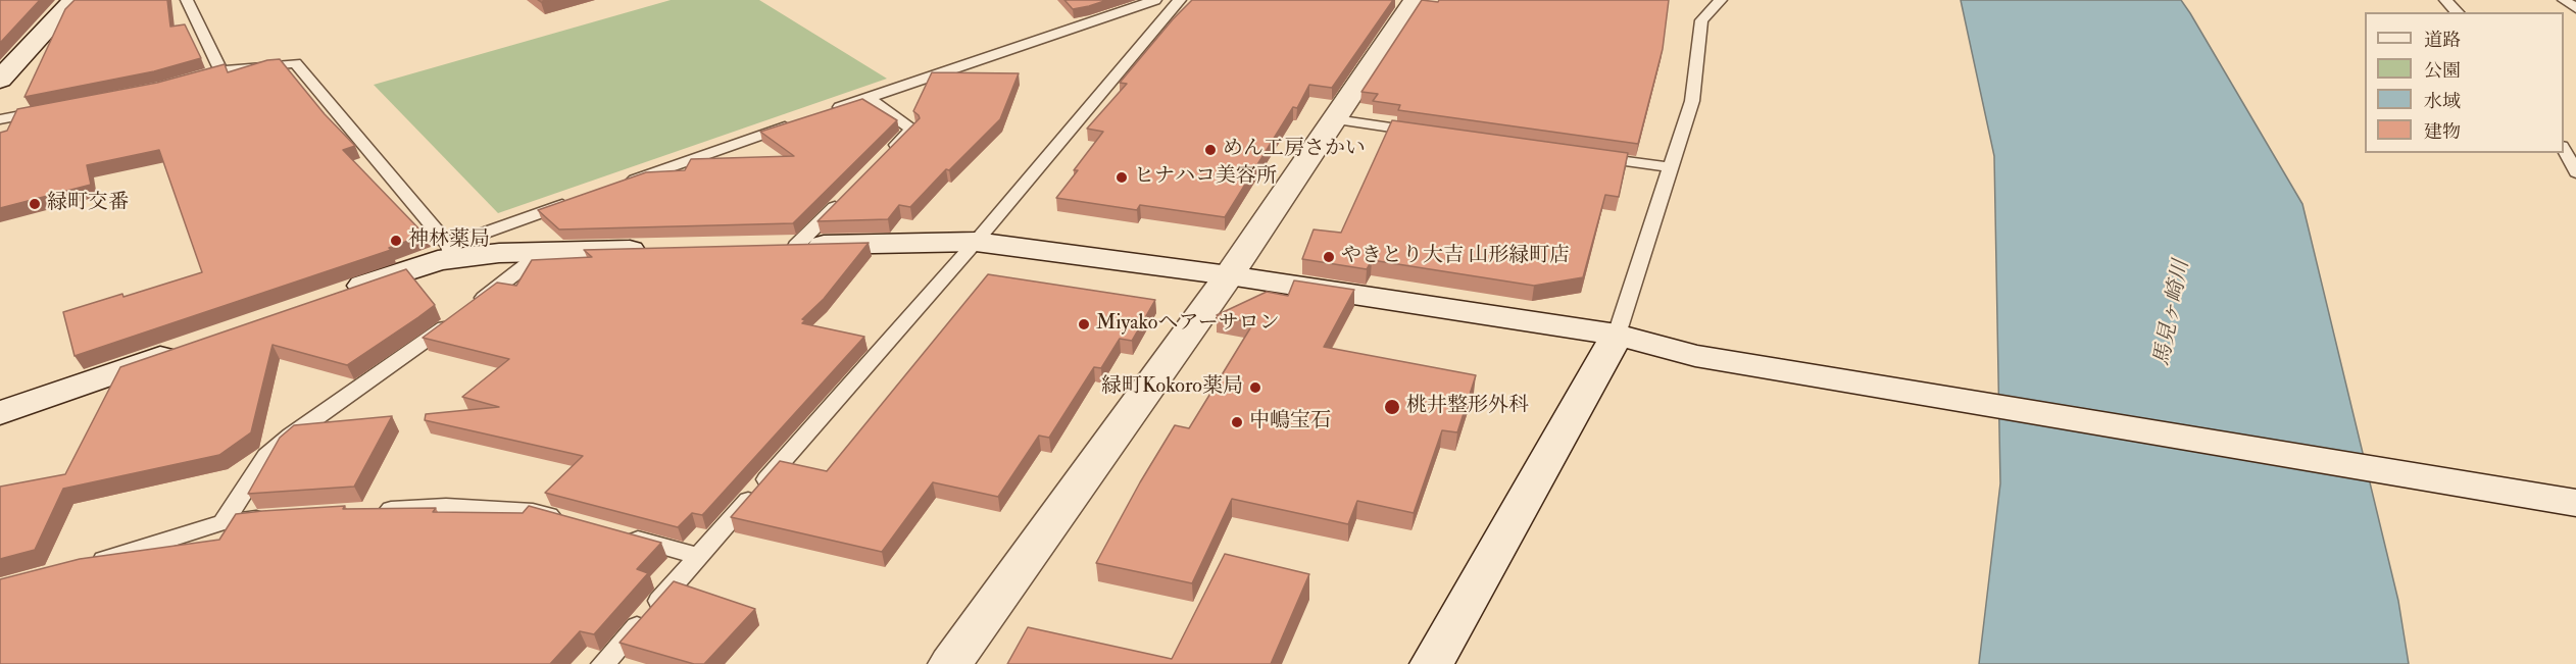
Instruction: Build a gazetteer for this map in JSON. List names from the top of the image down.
{
  "water": ["馬見ヶ崎川"],
  "places": [
    "めん工房さかい",
    "ヒナハコ美容所",
    "緑町交番",
    "神林薬局",
    "やきとり大吉 山形緑町店",
    "Miyakoヘアーサロン",
    "緑町Kokoro薬局",
    "桃井整形外科",
    "中嶋宝石"
  ],
  "legend": [
    "道路",
    "公園",
    "水域",
    "建物"
  ]
}
